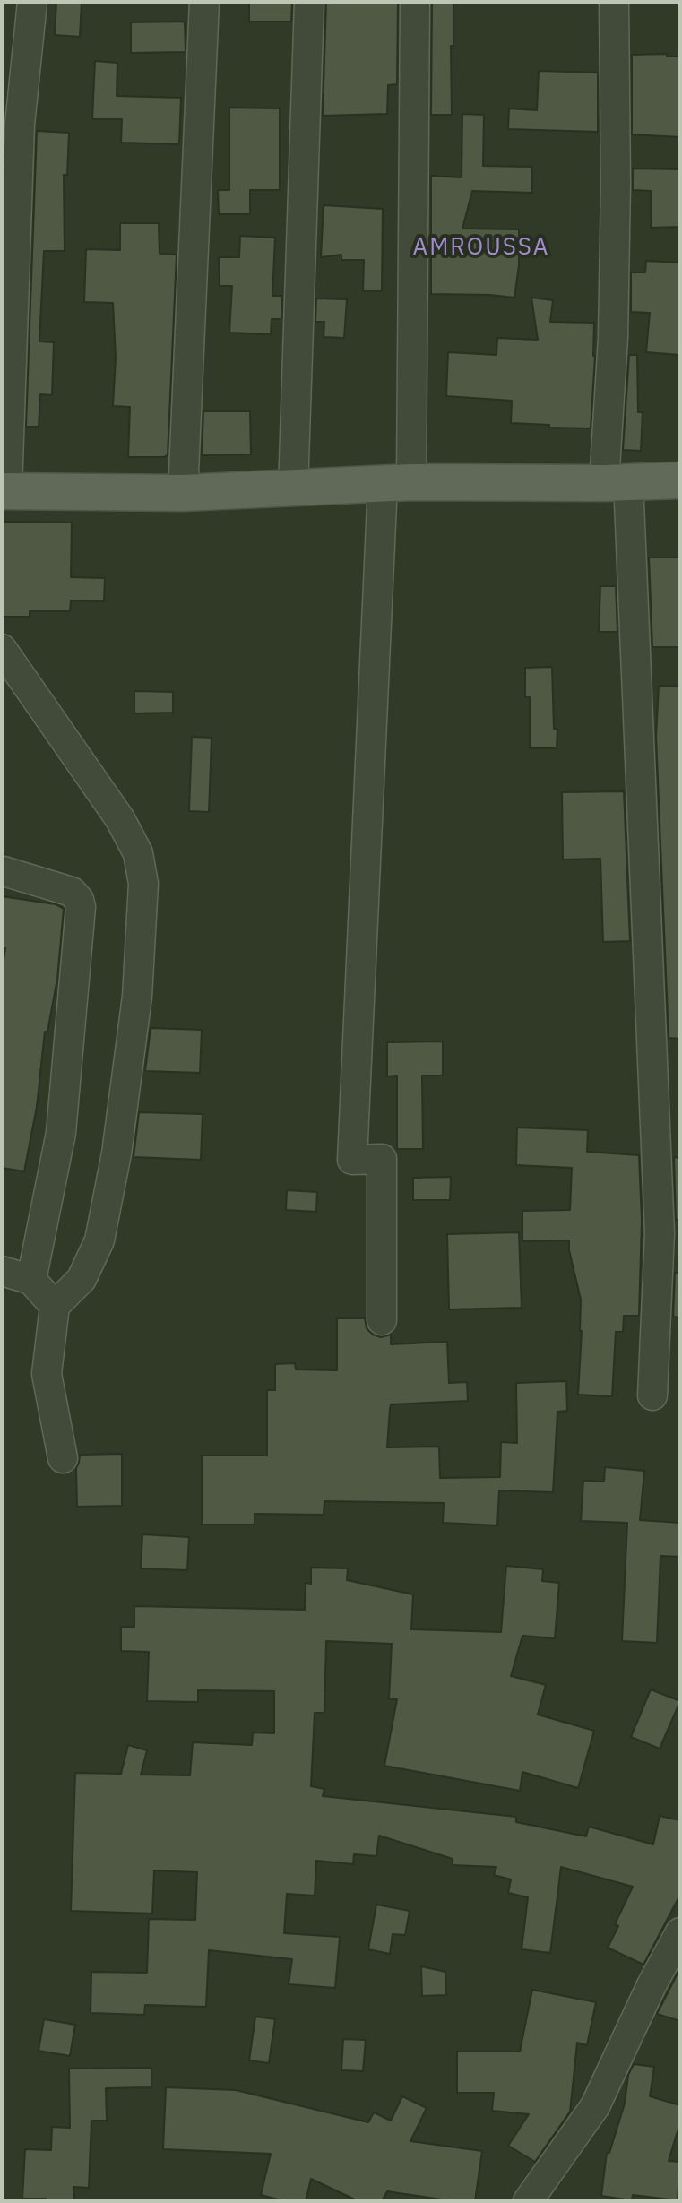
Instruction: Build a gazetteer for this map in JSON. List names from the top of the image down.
{
  "districts": ["AMROUSSA"]
}
